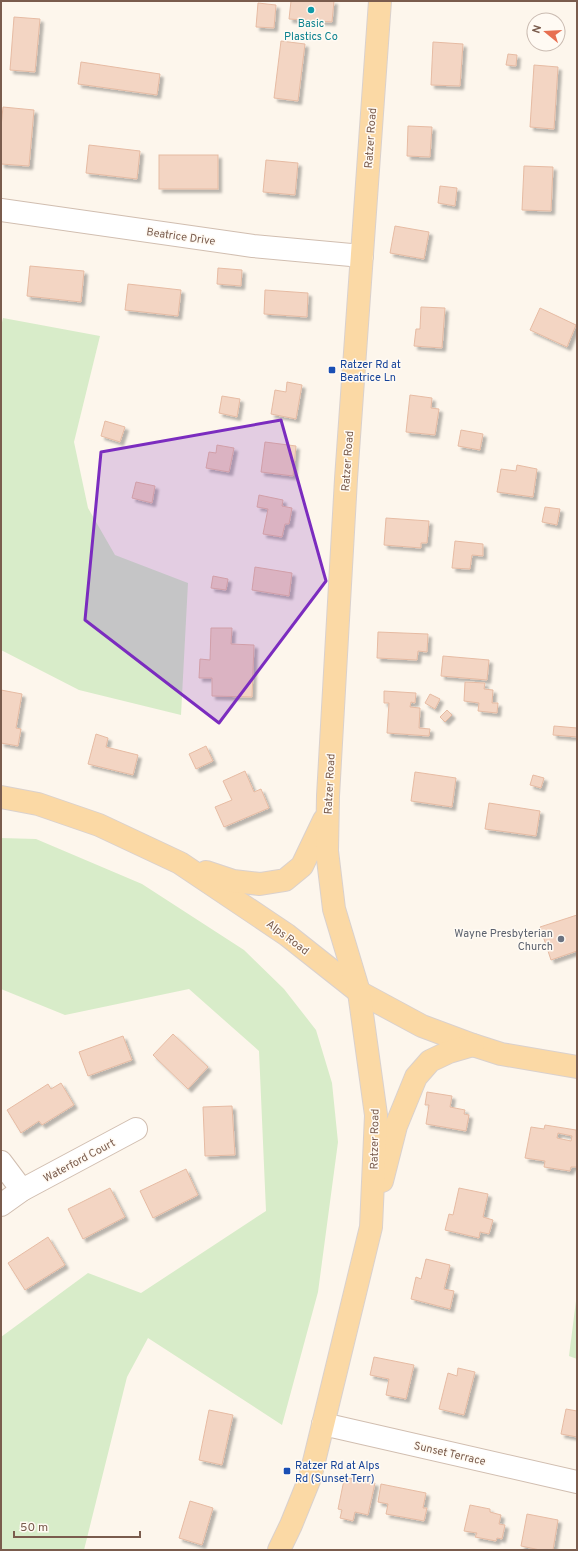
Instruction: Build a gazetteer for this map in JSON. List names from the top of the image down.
{
  "streets": {
    "main road": ["Ratzer Road", "Alps Road"],
    "street": ["Beatrice Drive", "Waterford Court", "Sunset Terrace"]
  },
  "crossings": [
    ["Ratzer Road", "Beatrice Drive"],
    ["Ratzer Road", "Alps Road"],
    ["Ratzer Road", "Sunset Terrace"]
  ],
  "places": {
    "other": ["Basic Plastics Co", "Wayne Presbyterian Church"],
    "transit": ["Ratzer Rd at Beatrice Ln", "Ratzer Rd at Alps Rd (Sunset Terr)"]
  },
  "scale_bar": "50 m",
  "north": "left"
}
